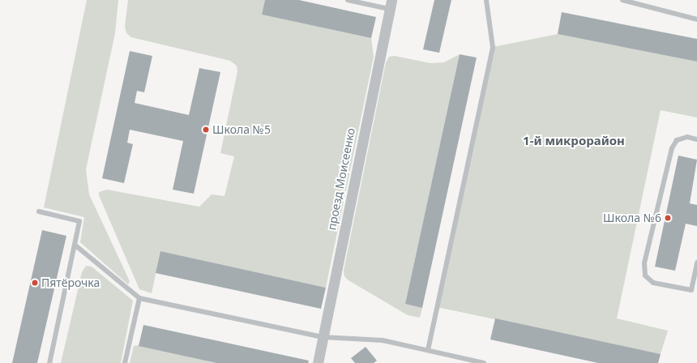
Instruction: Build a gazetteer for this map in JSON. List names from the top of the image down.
{
  "streets": {
    "street": ["проезд Моисеенко"]
  },
  "districts": ["1-й микрорайон"],
  "places": ["Школа №5", "Школа №6", "Пятёрочка"]
}
